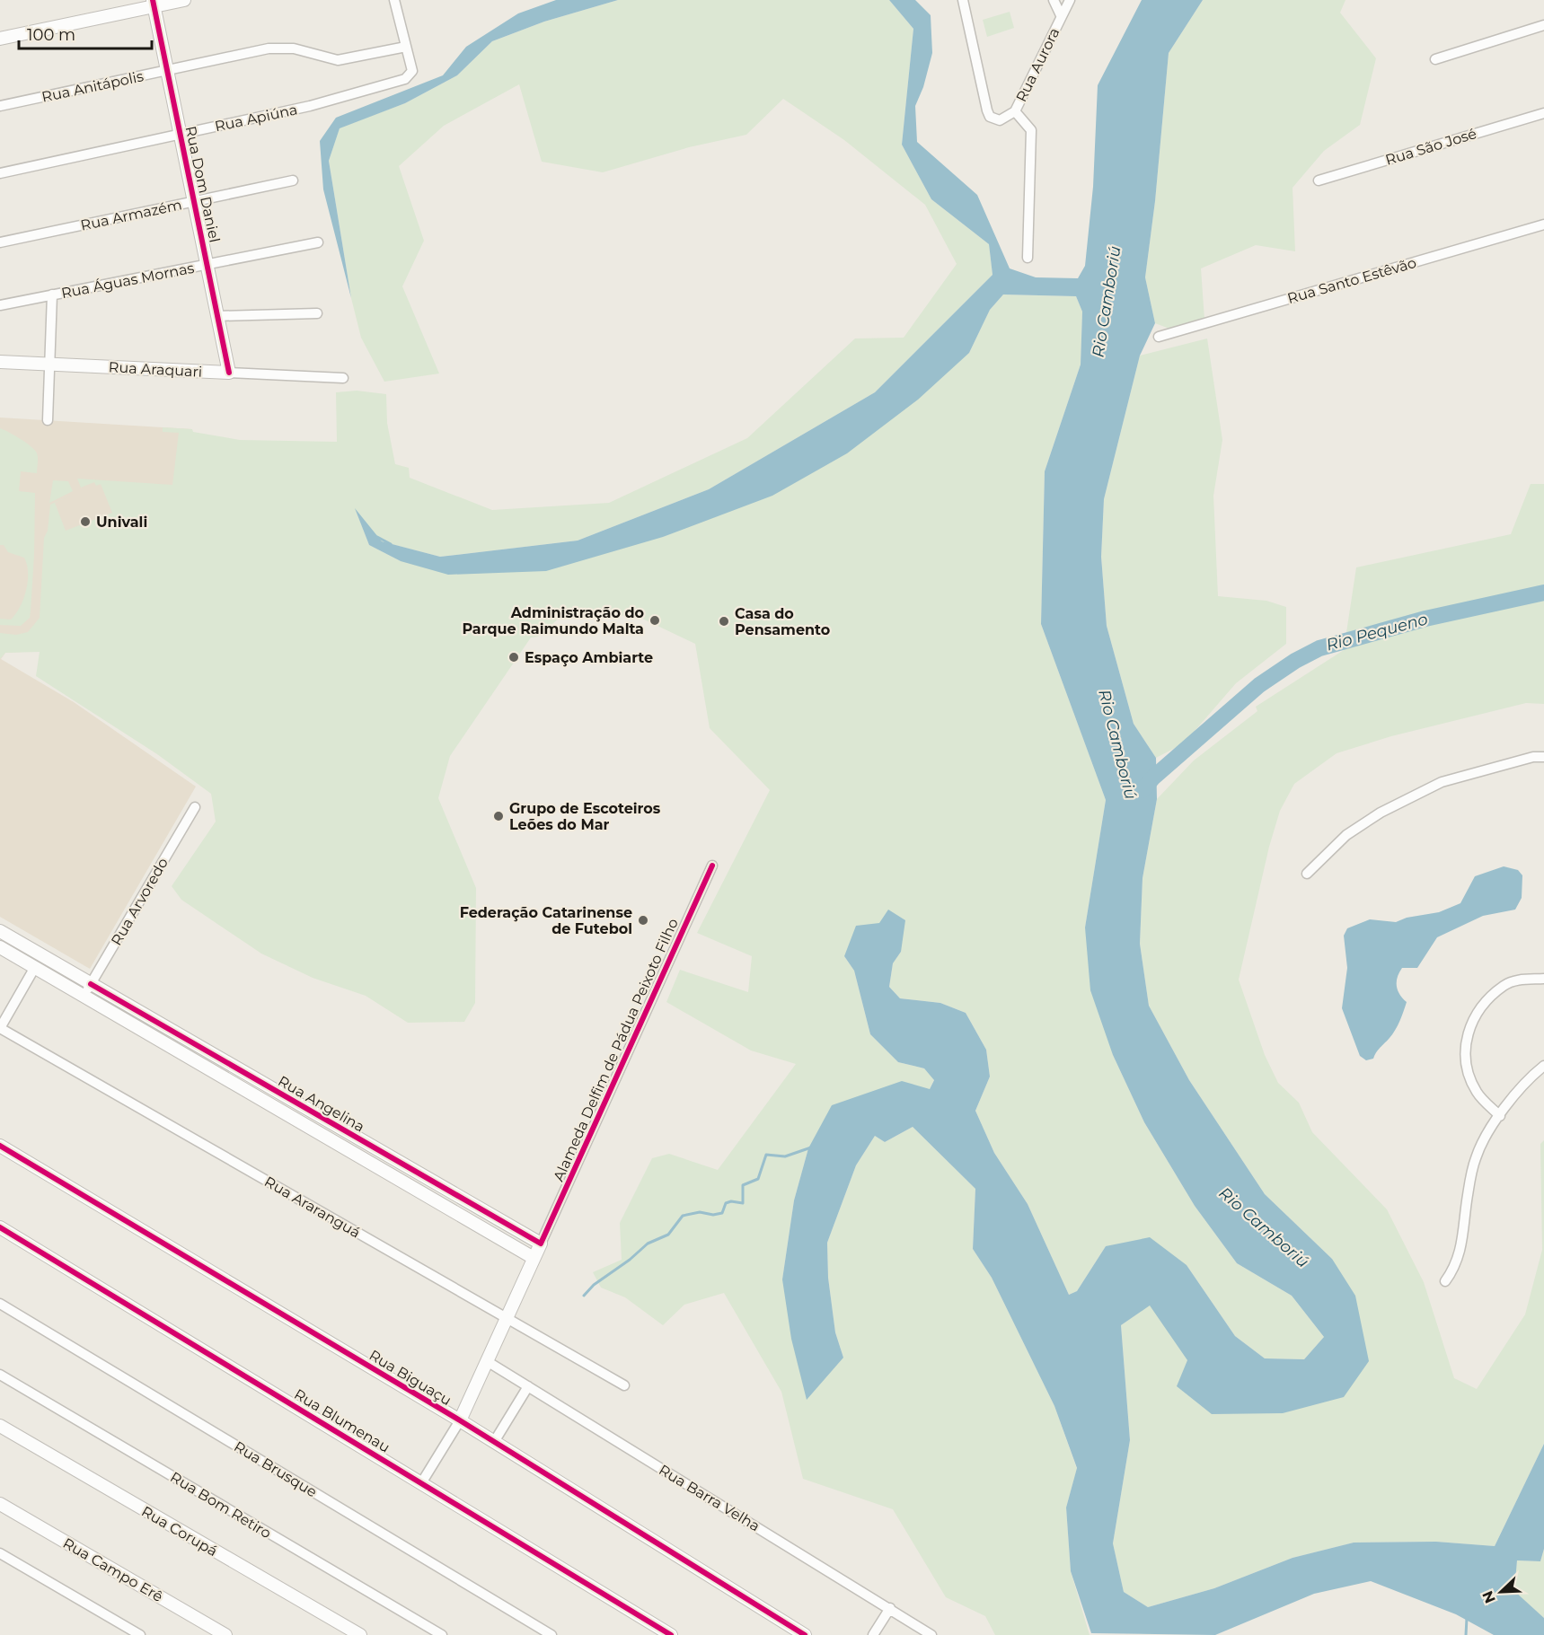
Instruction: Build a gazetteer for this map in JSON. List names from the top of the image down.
{
  "streets": {
    "street": [
      "Rua Aurora",
      "Rua Anitápolis",
      "Rua Apiúna",
      "Rua São José",
      "Rua Dom Daniel",
      "Rua Armazém",
      "Rua Águas Mornas",
      "Rua Santo Estêvão",
      "Rua Araquari",
      "Rua Arvoredo",
      "Alameda Delfim de Pádua Peixoto Filho",
      "Rua Angelina",
      "Rua Araranguá",
      "Rua Biguaçu",
      "Rua Blumenau",
      "Rua Brusque",
      "Rua Barra Velha",
      "Rua Bom Retiro",
      "Rua Corupá",
      "Rua Campo Erê"
    ]
  },
  "crossings": [
    ["Rua Anitápolis", "Rua Apiúna"],
    ["Rua Anitápolis", "Rua Dom Daniel"],
    ["Rua Apiúna", "Rua Dom Daniel"],
    ["Rua Dom Daniel", "Rua Armazém"],
    ["Rua Dom Daniel", "Rua Águas Mornas"],
    ["Rua Dom Daniel", "Rua Araquari"],
    ["Rua Arvoredo", "Rua Angelina"],
    ["Alameda Delfim de Pádua Peixoto Filho", "Rua Angelina"],
    ["Alameda Delfim de Pádua Peixoto Filho", "Rua Araranguá"],
    ["Alameda Delfim de Pádua Peixoto Filho", "Rua Biguaçu"],
    ["Alameda Delfim de Pádua Peixoto Filho", "Rua Blumenau"],
    ["Alameda Delfim de Pádua Peixoto Filho", "Rua Barra Velha"]
  ],
  "water": ["Rio Camboriú", "Rio Pequeno"],
  "places": [
    "Univali",
    "Administração do Parque Raimundo Malta",
    "Casa do Pensamento",
    "Espaço Ambiarte",
    "Grupo de Escoteiros Leões do Mar",
    "Federação Catarinense de Futebol"
  ],
  "scale_bar": "100 m",
  "north": "bottom left"
}
